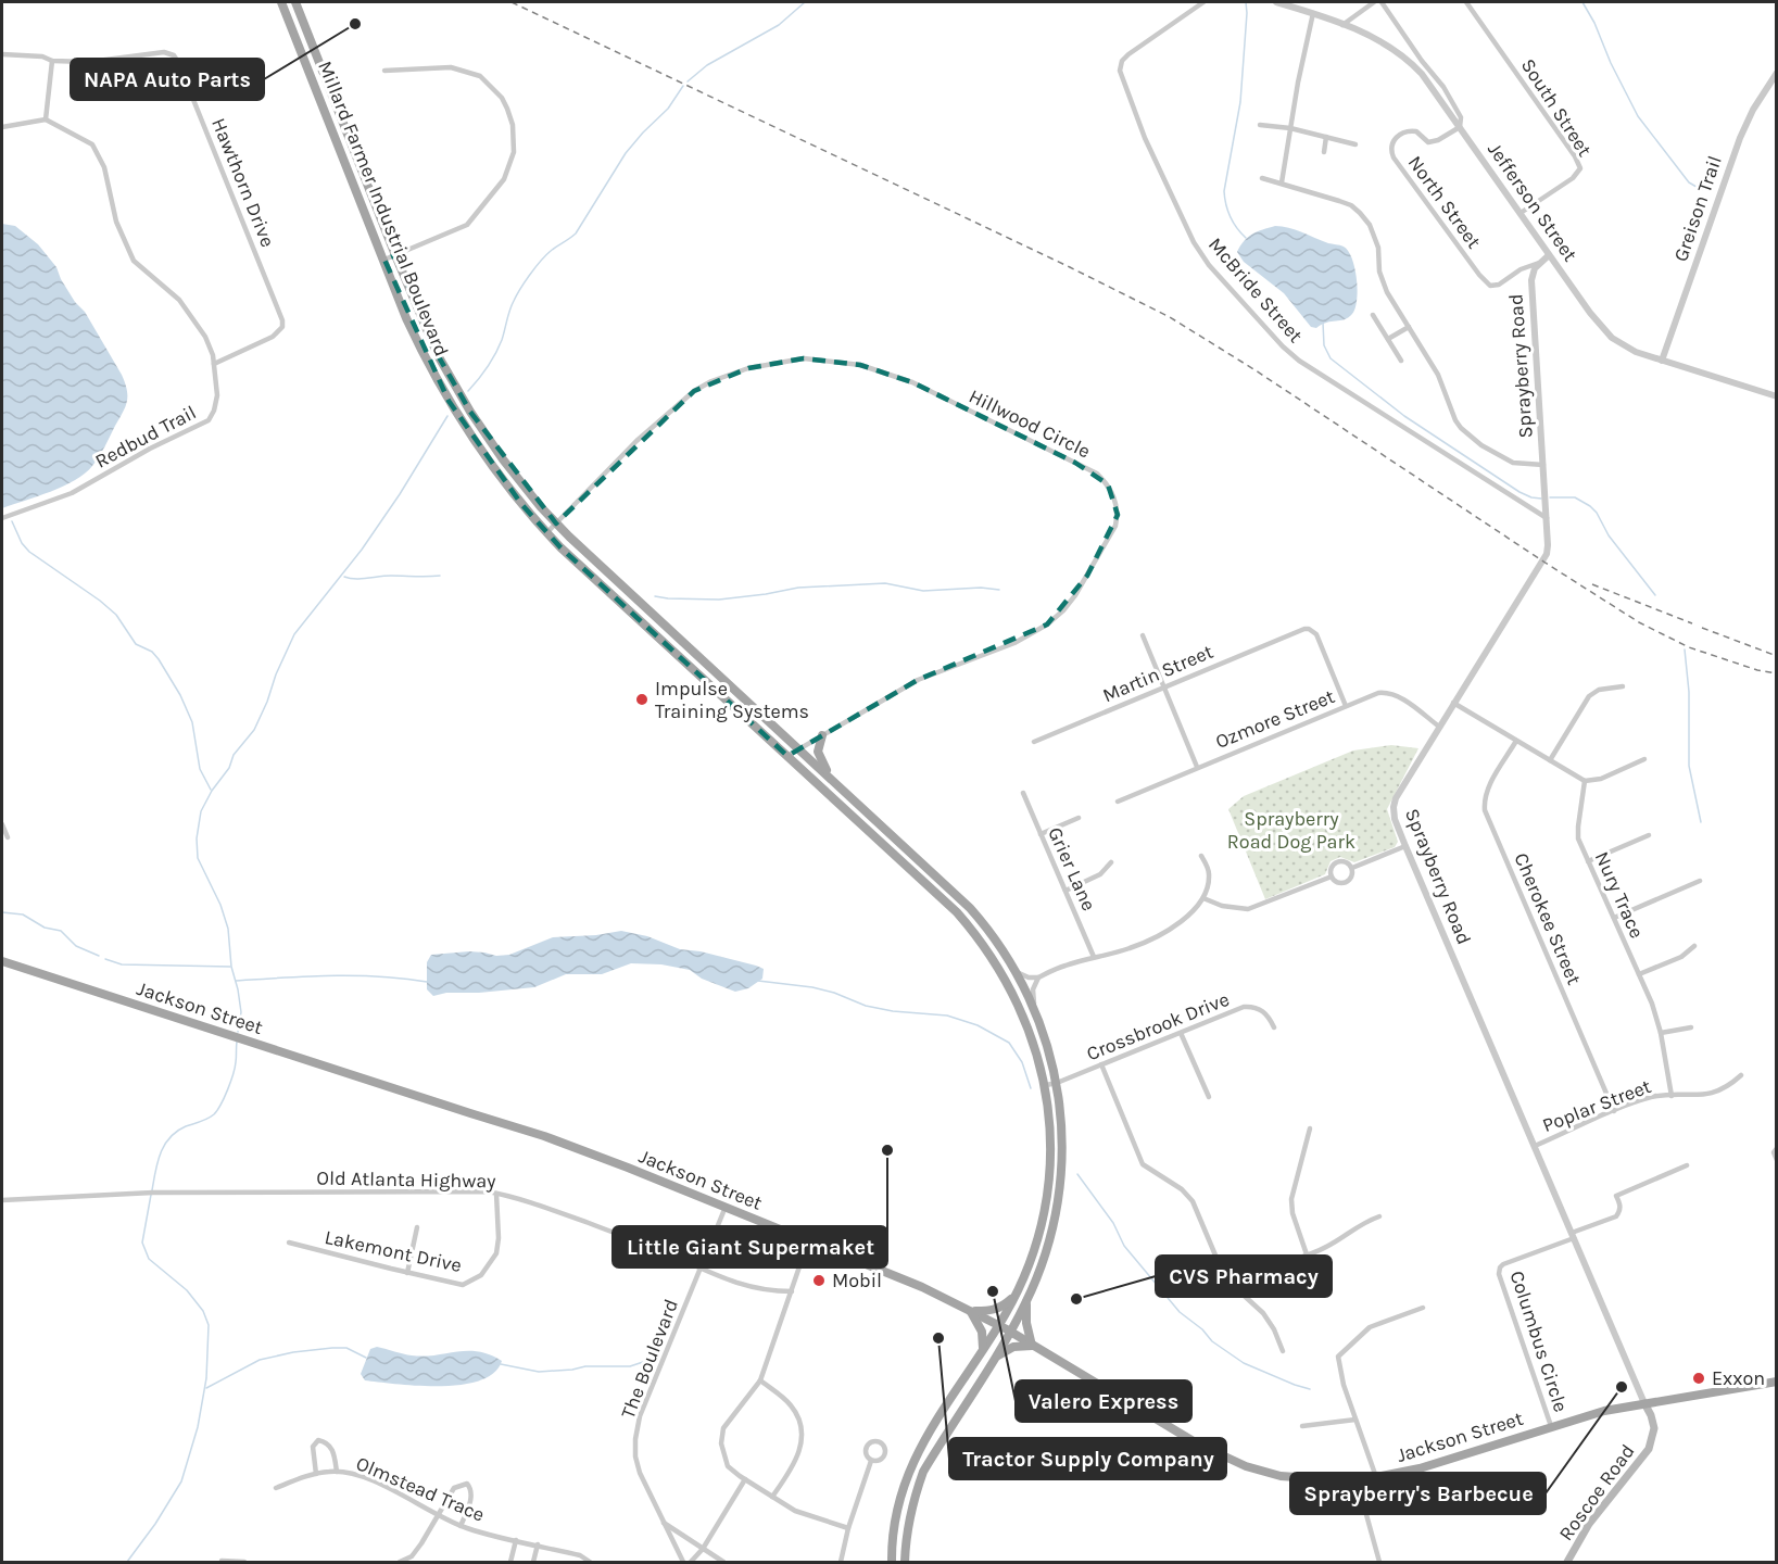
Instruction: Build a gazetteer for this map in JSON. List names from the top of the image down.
{
  "streets": {
    "main road": ["Millard Farmer Industrial Boulevard", "Jackson Street", "Roscoe Road"],
    "street": [
      "South Street",
      "Hawthorn Drive",
      "North Street",
      "Jefferson Street",
      "Greison Trail",
      "McBride Street",
      "Sprayberry Road",
      "Hillwood Circle",
      "Redbud Trail",
      "Martin Street",
      "Ozmore Street",
      "Grier Lane",
      "Nury Trace",
      "Cherokee Street",
      "Crossbrook Drive",
      "Poplar Street",
      "Old Atlanta Highway",
      "Lakemont Drive",
      "Columbus Circle",
      "The Boulevard",
      "Olmstead Trace"
    ]
  },
  "crossings": [
    ["South Street", "Jefferson Street"],
    ["Hawthorn Drive", "Redbud Trail"],
    ["North Street", "Jefferson Street"],
    ["North Street", "Sprayberry Road"],
    ["Jefferson Street", "Greison Trail"],
    ["Millard Farmer Industrial Boulevard", "Hillwood Circle"],
    ["Millard Farmer Industrial Boulevard", "Jackson Street"],
    ["Millard Farmer Industrial Boulevard", "Crossbrook Drive"],
    ["McBride Street", "Sprayberry Road"],
    ["Sprayberry Road", "Ozmore Street"],
    ["Sprayberry Road", "Jackson Street"],
    ["Sprayberry Road", "Poplar Street"],
    ["Sprayberry Road", "Columbus Circle"],
    ["Sprayberry Road", "Roscoe Road"],
    ["Martin Street", "Ozmore Street"],
    ["Nury Trace", "Poplar Street"],
    ["Cherokee Street", "Poplar Street"],
    ["Jackson Street", "Columbus Circle"],
    ["Jackson Street", "The Boulevard"],
    ["Jackson Street", "Roscoe Road"],
    ["Old Atlanta Highway", "Lakemont Drive"],
    ["Old Atlanta Highway", "The Boulevard"]
  ],
  "parks": ["Sprayberry Road Dog Park"],
  "places": [
    "NAPA Auto Parts",
    "Impulse Training Systems",
    "Little Giant Supermaket",
    "Mobil",
    "Valero Express",
    "CVS Pharmacy",
    "Tractor Supply Company",
    "Exxon",
    "Sprayberry's Barbecue"
  ]
}
